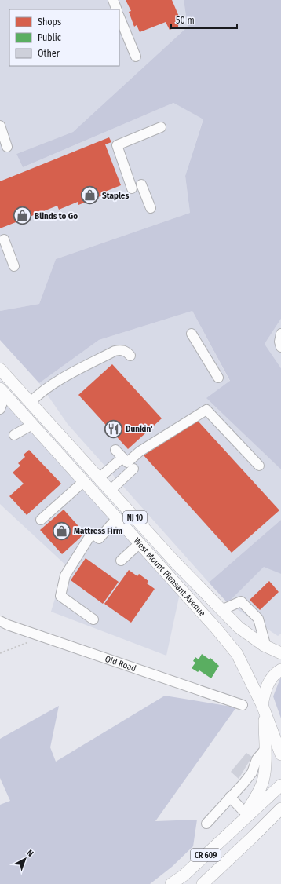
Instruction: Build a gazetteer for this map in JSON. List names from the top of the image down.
{
  "streets": {
    "main road": ["NJ 10", "West Mount Pleasant Avenue", "CR 609"],
    "street": ["Old Road"]
  },
  "crossings": [
    ["NJ 10", "West Mount Pleasant Avenue"]
  ],
  "places": {
    "shop": ["Staples", "Blinds to Go", "Mattress Firm"],
    "restaurant": ["Dunkin'"]
  },
  "legend": ["Shops", "Public", "Other"],
  "scale_bar": "50 m",
  "north": "top right"
}
